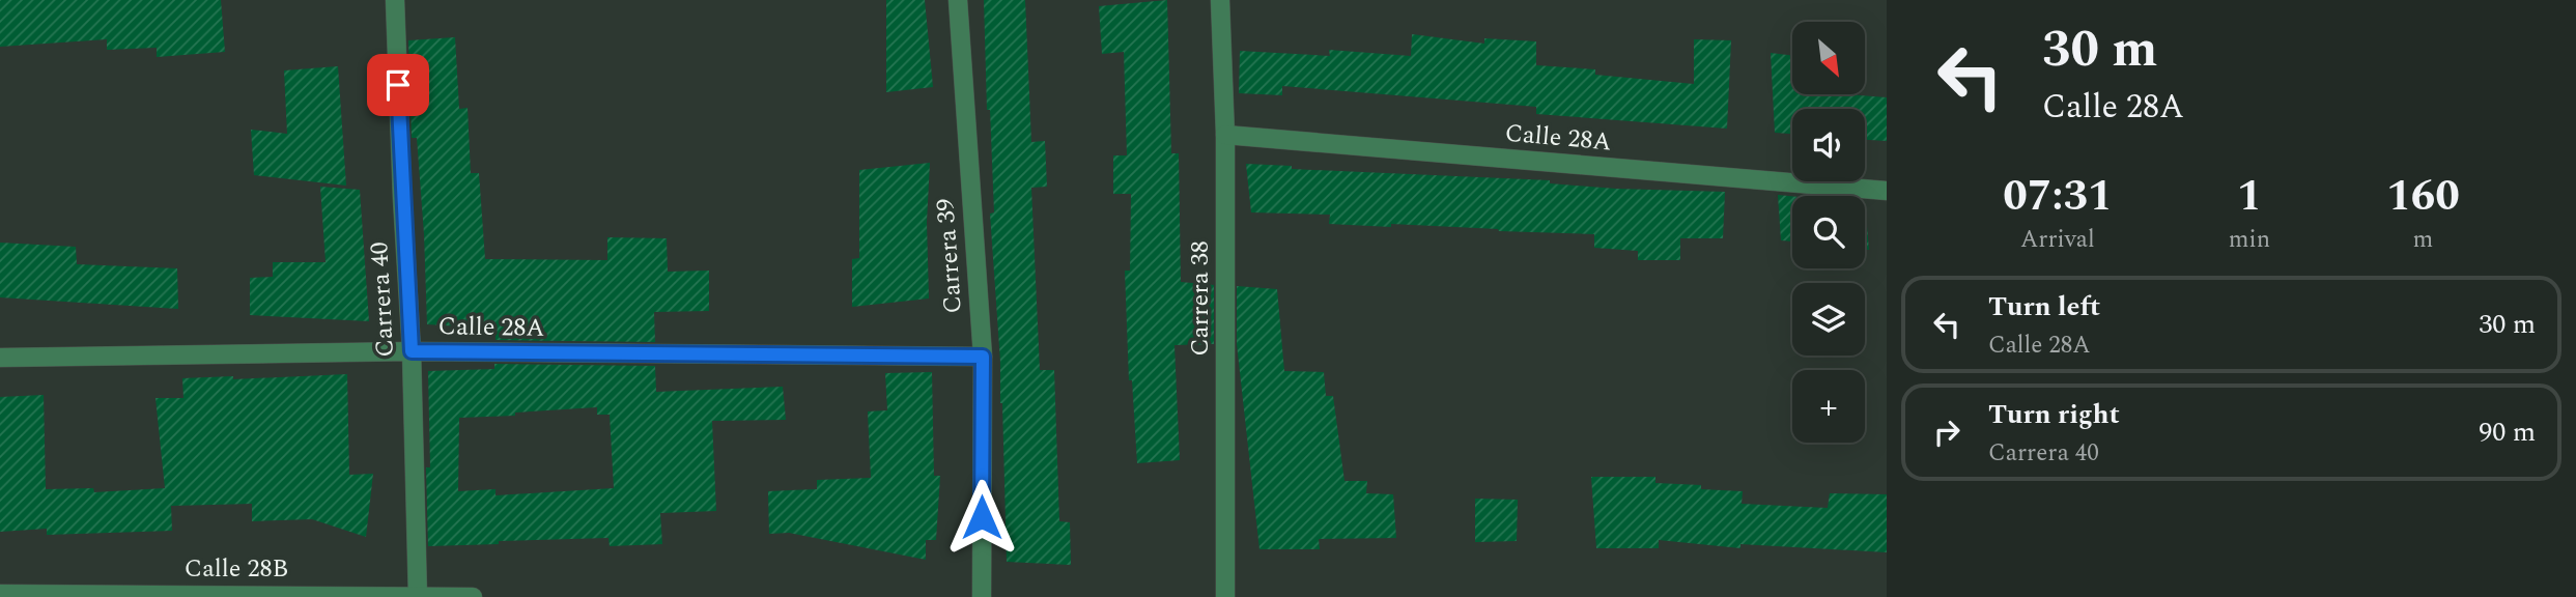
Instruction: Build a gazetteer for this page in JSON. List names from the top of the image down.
{
  "streets": {
    "street": [
      "Calle 28A",
      "Carrera 39",
      "Carrera 38",
      "Carrera 40",
      "Calle 28B"
    ]
  },
  "crossings": [
    ["Calle 28A", "Carrera 39"],
    ["Calle 28A", "Carrera 38"],
    ["Calle 28A", "Carrera 40"],
    ["Carrera 40", "Calle 28B"]
  ],
  "north": "bottom right",
  "page": {
    "turn": ["30 m", "Calle 28A"],
    "map_buttons": "+",
    "eta": [
      "07:31",
      "Arrival",
      "1",
      "min",
      "160",
      "m"
    ],
    "list": [
      {
        "name": "Turn left",
        "note": "Calle 28A",
        "value": "30 m"
      },
      {
        "name": "Turn right",
        "note": "Carrera 40",
        "value": "90 m"
      }
    ]
  }
}
